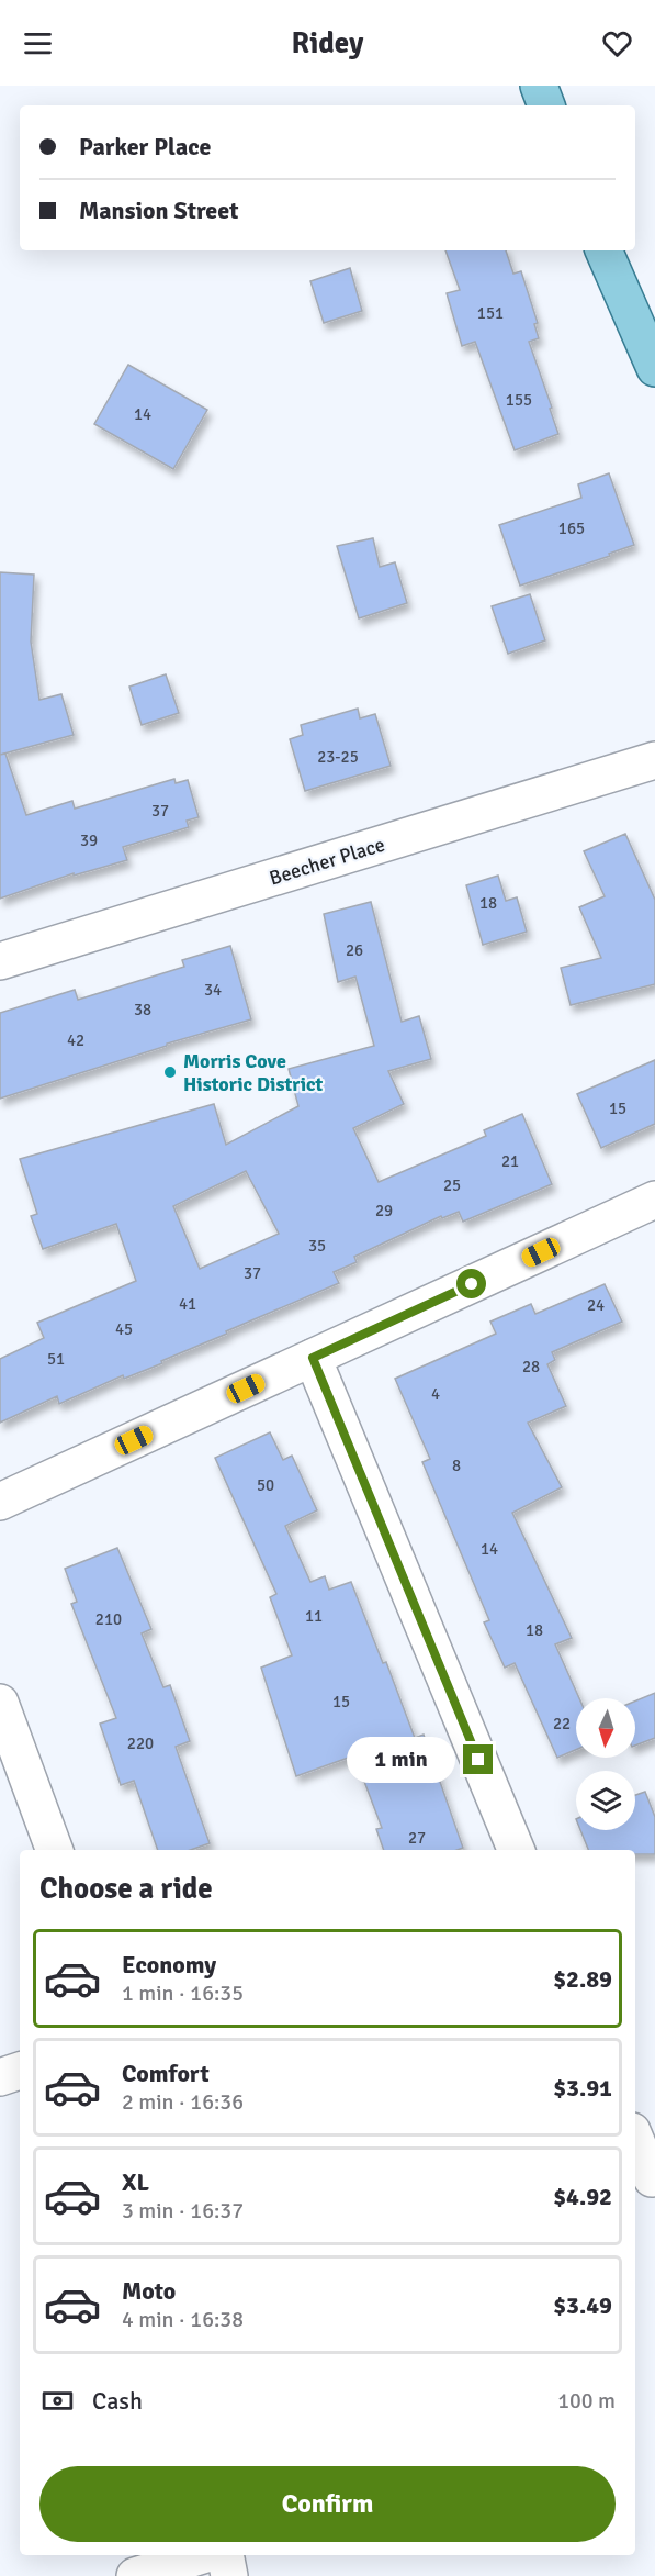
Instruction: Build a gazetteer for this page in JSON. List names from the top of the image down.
{
  "streets": {
    "street": ["Beecher Place"]
  },
  "places": ["Morris Cove Historic District"],
  "house_numbers": [
    "151",
    "155",
    "14",
    "165",
    "23-25",
    "37",
    "39",
    "18",
    "26",
    "34",
    "38",
    "42",
    "15",
    "21",
    "25",
    "29",
    "35",
    "37",
    "41",
    "24",
    "45",
    "51",
    "28",
    "4",
    "8",
    "50",
    "14",
    "11",
    "210",
    "18",
    "15",
    "22",
    "220",
    "27"
  ],
  "north": "bottom",
  "page": {
    "header": "Ridey",
    "banner": ["Parker Place", "Mansion Street"],
    "bubble": "1 min",
    "heading": "Choose a ride",
    "list": [
      {
        "name": "Economy",
        "note": "1 min · 16:35",
        "value": "$2.89"
      },
      {
        "name": "Comfort",
        "note": "2 min · 16:36",
        "value": "$3.91"
      },
      {
        "name": "XL",
        "note": "3 min · 16:37",
        "value": "$4.92"
      },
      {
        "name": "Moto",
        "note": "4 min · 16:38",
        "value": "$3.49"
      }
    ],
    "pay": ["Cash", "100 m"],
    "buttons": "Confirm"
  }
}
